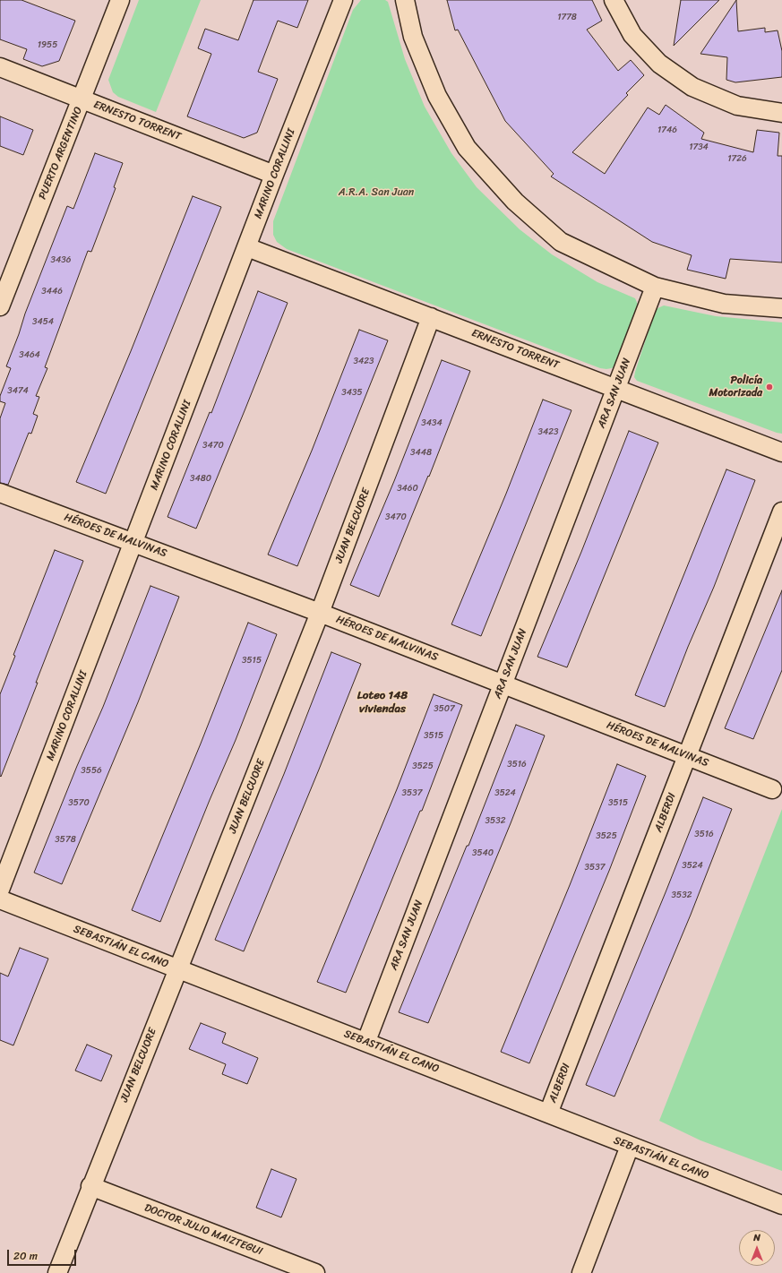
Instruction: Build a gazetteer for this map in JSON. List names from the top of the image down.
{
  "streets": {
    "street": [
      "ERNESTO TORRENT",
      "PUERTO ARGENTINO",
      "MARINO CORALLINI",
      "ARA SAN JUAN",
      "JUAN BELCUORE",
      "HÉROES DE MALVINAS",
      "ALBERDI",
      "SEBASTIÁN EL CANO",
      "DOCTOR JULIO MAIZTEGUI"
    ]
  },
  "crossings": [
    ["ERNESTO TORRENT", "PUERTO ARGENTINO"],
    ["ERNESTO TORRENT", "MARINO CORALLINI"],
    ["ERNESTO TORRENT", "ARA SAN JUAN"],
    ["ERNESTO TORRENT", "JUAN BELCUORE"],
    ["MARINO CORALLINI", "HÉROES DE MALVINAS"],
    ["ARA SAN JUAN", "HÉROES DE MALVINAS"],
    ["ARA SAN JUAN", "SEBASTIÁN EL CANO"],
    ["JUAN BELCUORE", "HÉROES DE MALVINAS"],
    ["JUAN BELCUORE", "SEBASTIÁN EL CANO"],
    ["JUAN BELCUORE", "DOCTOR JULIO MAIZTEGUI"],
    ["HÉROES DE MALVINAS", "ALBERDI"],
    ["ALBERDI", "SEBASTIÁN EL CANO"]
  ],
  "districts": ["Loteo 148 viviendas"],
  "parks": ["A.R.A. San Juan"],
  "places": ["Policía Motorizada"],
  "house_numbers": [
    "1778",
    "1955",
    "1746",
    "1734",
    "1726",
    "3436",
    "3446",
    "3454",
    "3464",
    "3423",
    "3474",
    "3435",
    "3434",
    "3423",
    "3470",
    "3448",
    "3480",
    "3460",
    "3470",
    "3515",
    "3507",
    "3515",
    "3516",
    "3525",
    "3556",
    "3537",
    "3524",
    "3570",
    "3515",
    "3532",
    "3516",
    "3525",
    "3578",
    "3540",
    "3524",
    "3537",
    "3532"
  ],
  "scale_bar": "20 m",
  "north": "top"
}
